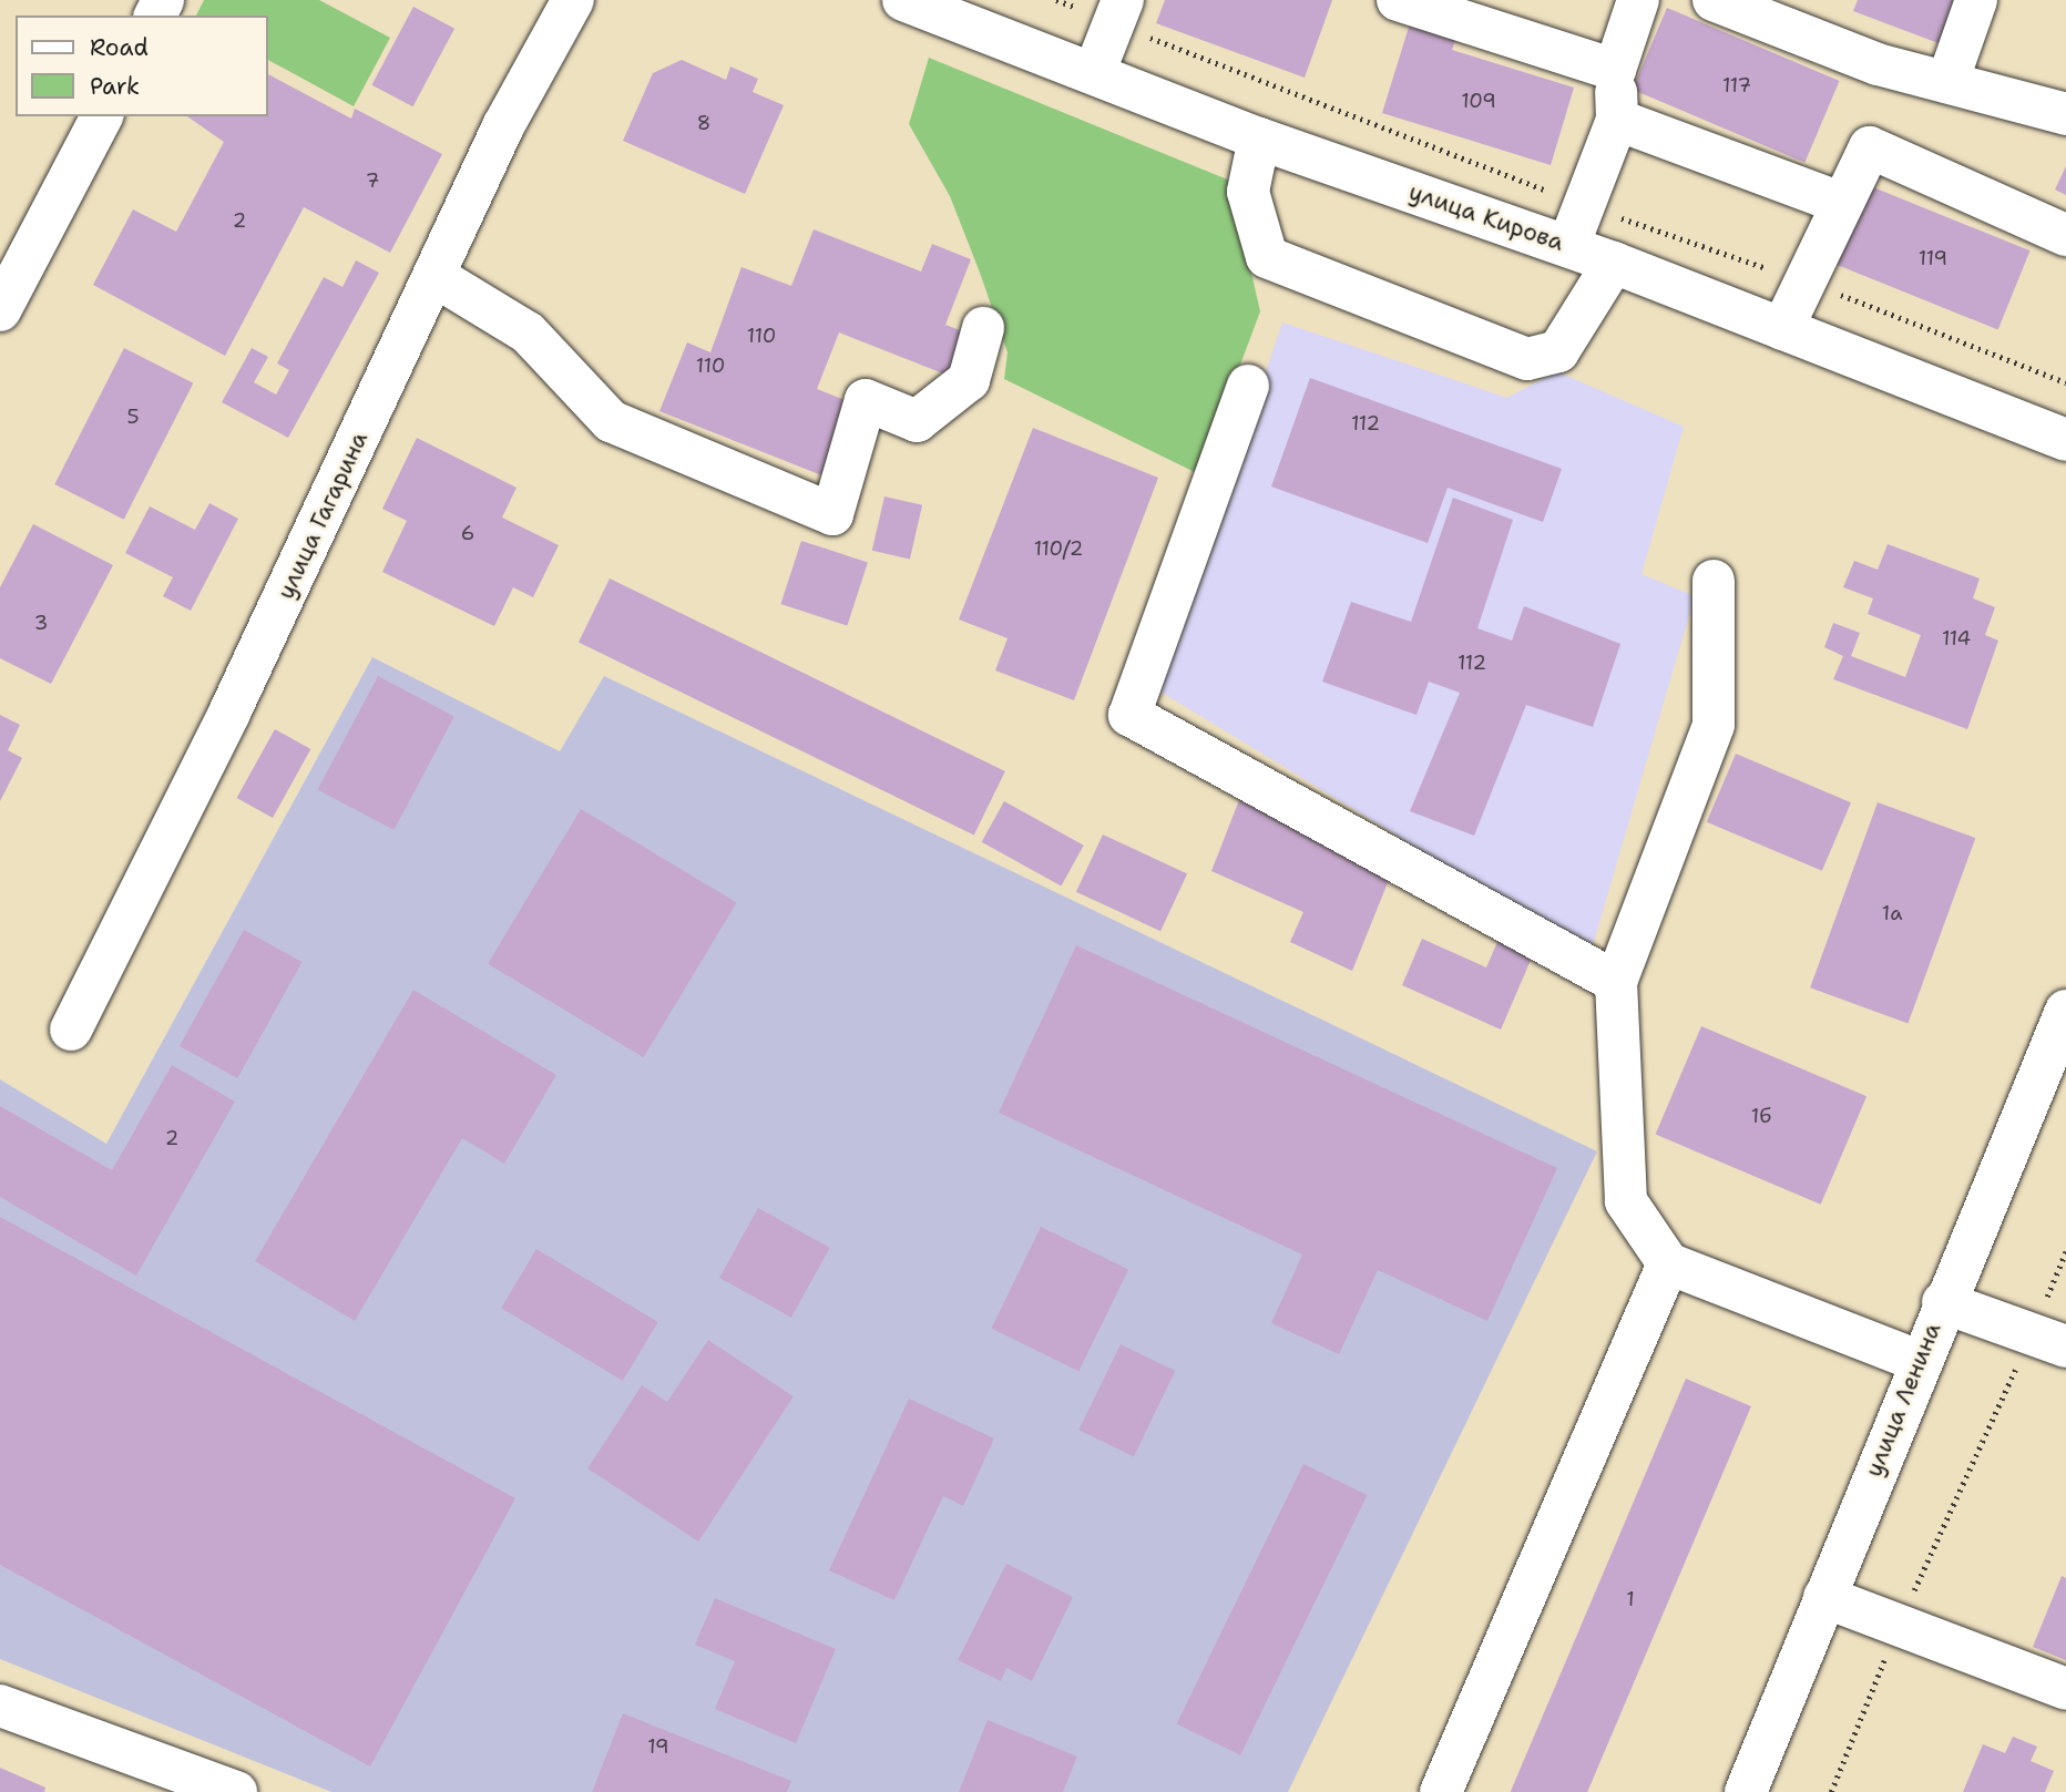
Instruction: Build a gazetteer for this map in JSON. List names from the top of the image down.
{
  "streets": {
    "street": ["улица Кирова", "улица Гагарина", "улица Ленина"]
  },
  "house_numbers": [
    "117",
    "109",
    "8",
    "7",
    "2",
    "119",
    "110",
    "110",
    "5",
    "112",
    "6",
    "110/2",
    "3",
    "114",
    "112",
    "1а",
    "1б",
    "2",
    "1",
    "19"
  ],
  "legend": ["Road", "Park"]
}
